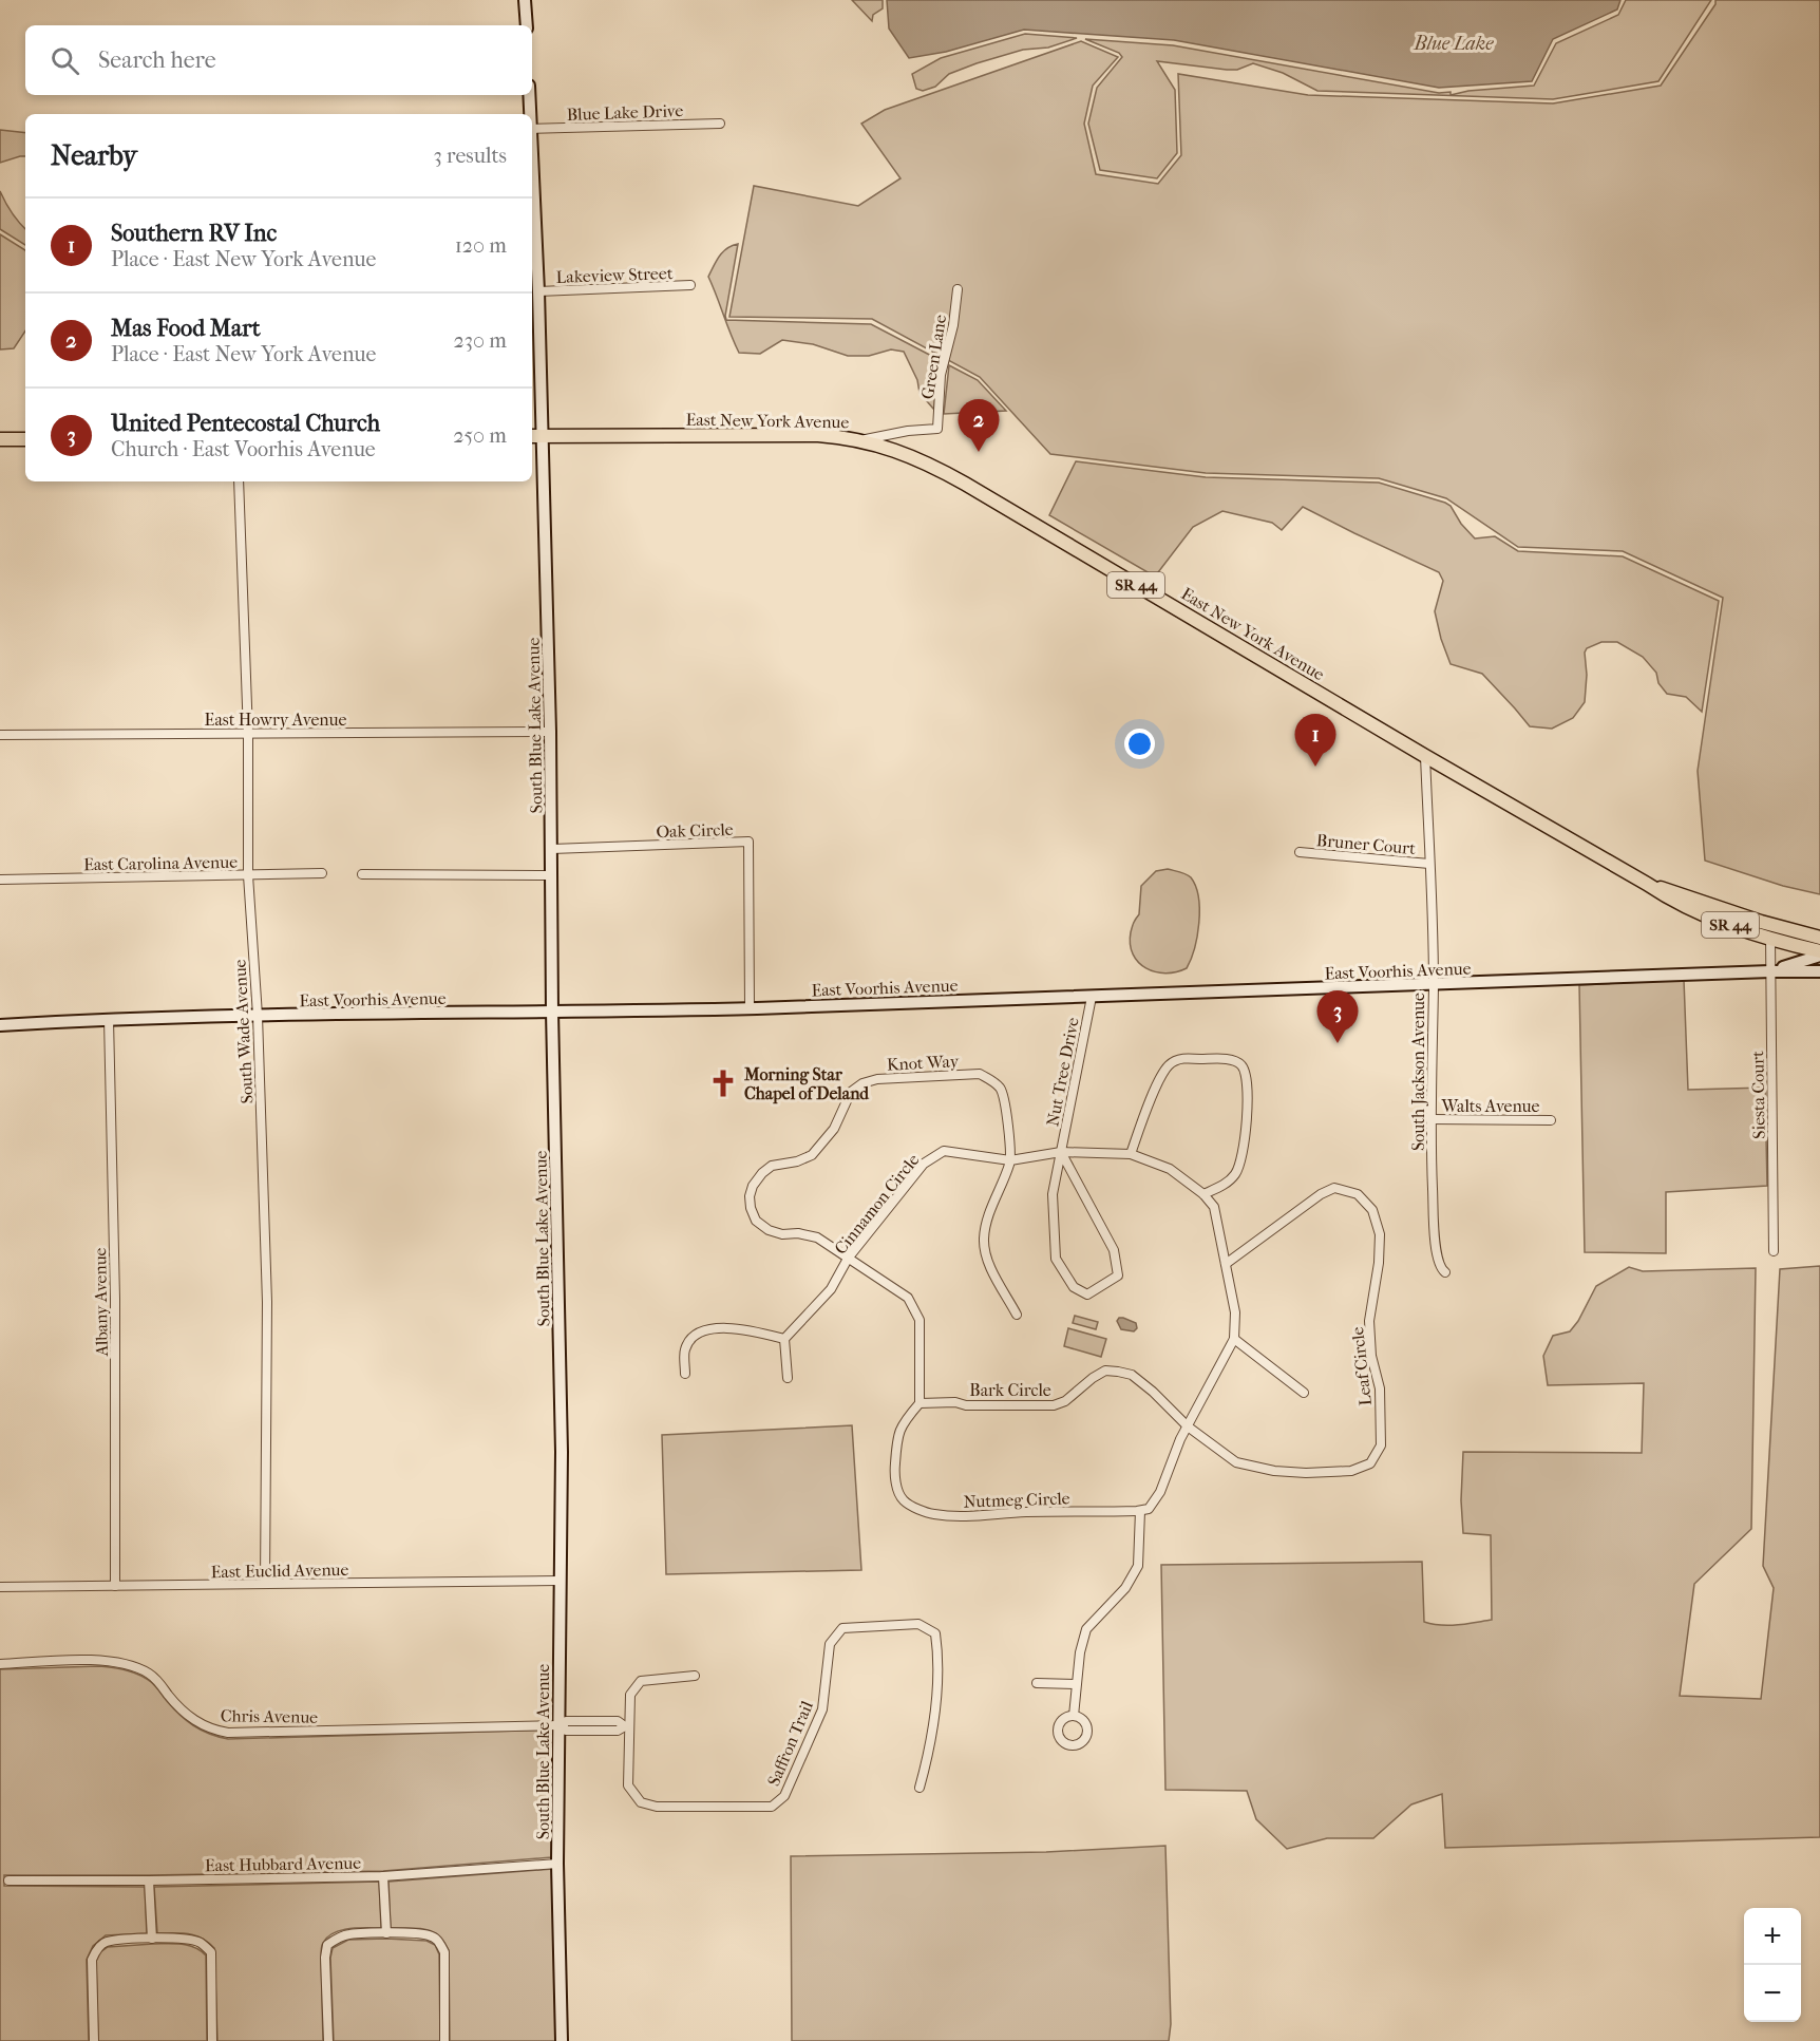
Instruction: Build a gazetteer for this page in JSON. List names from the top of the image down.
{
  "streets": {
    "main road": [
      "East New York Avenue",
      "SR 44",
      "South Blue Lake Avenue",
      "East Voorhis Avenue"
    ],
    "street": [
      "Blue Lake Drive",
      "Lakeview Street",
      "Green Lane",
      "East Howry Avenue",
      "Oak Circle",
      "Bruner Court",
      "East Carolina Avenue",
      "South Wade Avenue",
      "Knot Way",
      "Nut Tree Drive",
      "South Jackson Avenue",
      "Siesta Court",
      "Walts Avenue",
      "Cinnamon Circle",
      "Albany Avenue",
      "Leaf Circle",
      "Bark Circle",
      "Nutmeg Circle",
      "East Euclid Avenue",
      "Chris Avenue",
      "Saffron Trail",
      "East Hubbard Avenue"
    ]
  },
  "crossings": [
    ["Lakeview Street", "South Blue Lake Avenue"],
    ["Green Lane", "East New York Avenue"],
    ["East New York Avenue", "South Blue Lake Avenue"],
    ["East New York Avenue", "East Voorhis Avenue"],
    ["East New York Avenue", "South Jackson Avenue"],
    ["East New York Avenue", "Siesta Court"],
    ["East Howry Avenue", "South Blue Lake Avenue"],
    ["East Howry Avenue", "South Wade Avenue"],
    ["South Blue Lake Avenue", "Oak Circle"],
    ["South Blue Lake Avenue", "East Voorhis Avenue"],
    ["South Blue Lake Avenue", "East Euclid Avenue"],
    ["South Blue Lake Avenue", "Chris Avenue"],
    ["South Blue Lake Avenue", "East Hubbard Avenue"],
    ["Oak Circle", "East Voorhis Avenue"],
    ["Bruner Court", "South Jackson Avenue"],
    ["East Carolina Avenue", "South Wade Avenue"],
    ["East Voorhis Avenue", "South Wade Avenue"],
    ["East Voorhis Avenue", "Nut Tree Drive"],
    ["East Voorhis Avenue", "South Jackson Avenue"],
    ["East Voorhis Avenue", "Siesta Court"],
    ["East Voorhis Avenue", "Albany Avenue"],
    ["South Wade Avenue", "East Euclid Avenue"],
    ["Knot Way", "Cinnamon Circle"],
    ["Nut Tree Drive", "Cinnamon Circle"],
    ["South Jackson Avenue", "Walts Avenue"],
    ["Cinnamon Circle", "Leaf Circle"],
    ["Albany Avenue", "East Euclid Avenue"],
    ["Leaf Circle", "Bark Circle"],
    ["Bark Circle", "Nutmeg Circle"],
    ["Chris Avenue", "Saffron Trail"]
  ],
  "water": ["Blue Lake"],
  "places": {
    "church": ["Morning Star Chapel of Deland"]
  },
  "page": {
    "search": "Search here",
    "heading": ["Nearby", "3 results"],
    "list": [
      {
        "mark": "1",
        "name": "Southern RV Inc",
        "note": "Place · East New York Avenue",
        "value": "120 m"
      },
      {
        "mark": "2",
        "name": "Mas Food Mart",
        "note": "Place · East New York Avenue",
        "value": "230 m"
      },
      {
        "mark": "3",
        "name": "United Pentecostal Church",
        "note": "Church · East Voorhis Avenue",
        "value": "250 m"
      }
    ],
    "pins": ["2", "1", "3"],
    "map_buttons": ["+", "−"]
  }
}
